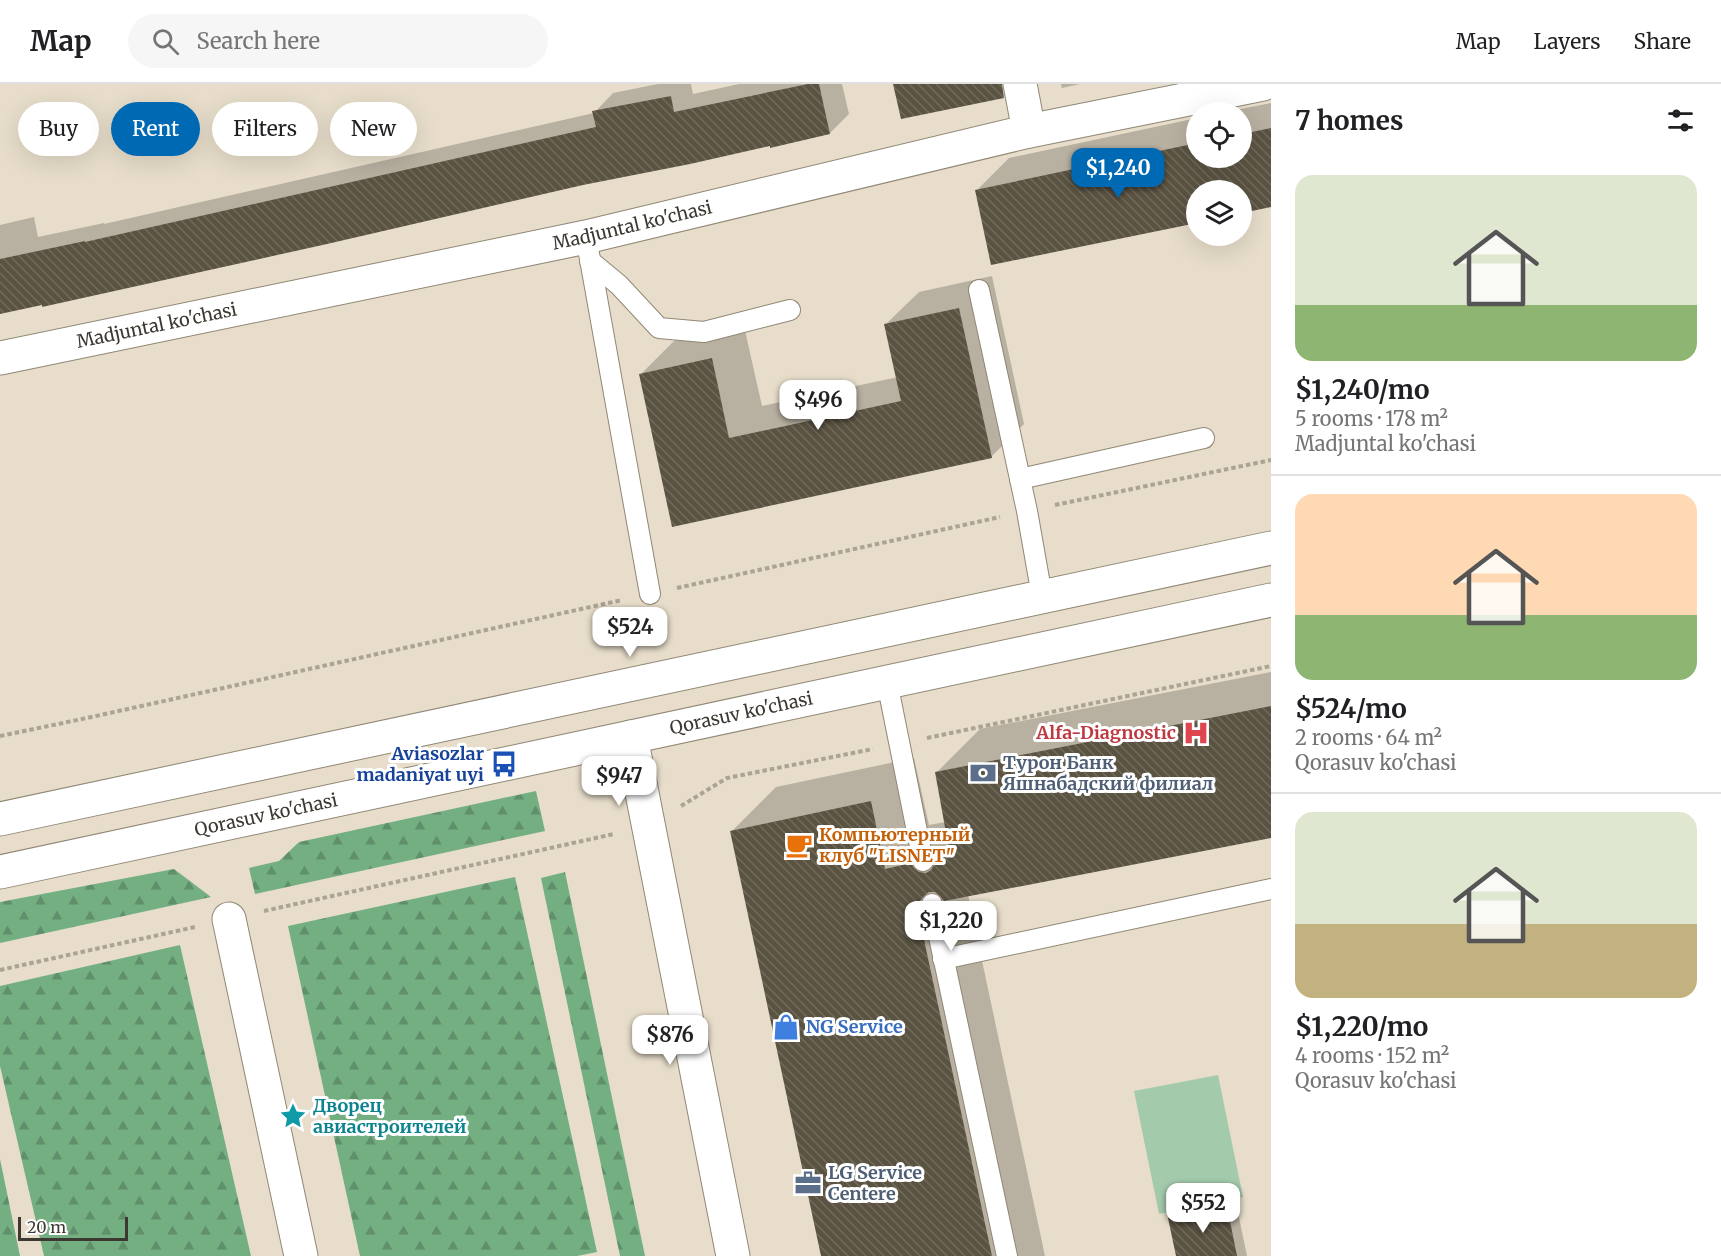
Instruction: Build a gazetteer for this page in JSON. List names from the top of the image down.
{
  "streets": {
    "main road": ["Madjuntal ko'chasi", "Qorasuv ko'chasi"]
  },
  "places": {
    "hospital": ["Alfa-Diagnostic"],
    "bus stop": ["Aviasozlar madaniyat uyi"],
    "bank": ["Турон Банк Яшнабадский филиал"],
    "cafe": ["Компьютерный клуб \"LISNET\""],
    "shop": ["NG Service"],
    "place": ["Дворец авиастроителей"],
    "office": ["LG Service Centere"]
  },
  "scale_bar": "20 m",
  "page": {
    "header": "Map",
    "search": "Search here",
    "nav": ["Map", "Layers", "Share"],
    "heading": "7 homes",
    "chip": [
      "Buy",
      "Rent",
      "Filters",
      "New"
    ],
    "price": [
      "$1,240",
      "$496",
      "$524",
      "$947",
      "$1,220",
      "$876",
      "$552"
    ],
    "list": [
      {
        "name": "$1,240/mo",
        "note": "5 rooms · 178 m² · Madjuntal ko'chasi"
      },
      {
        "name": "$524/mo",
        "note": "2 rooms · 64 m² · Qorasuv ko'chasi"
      },
      {
        "name": "$1,220/mo",
        "note": "4 rooms · 152 m² · Qorasuv ko'chasi"
      }
    ],
    "scale": "20 m"
  }
}
